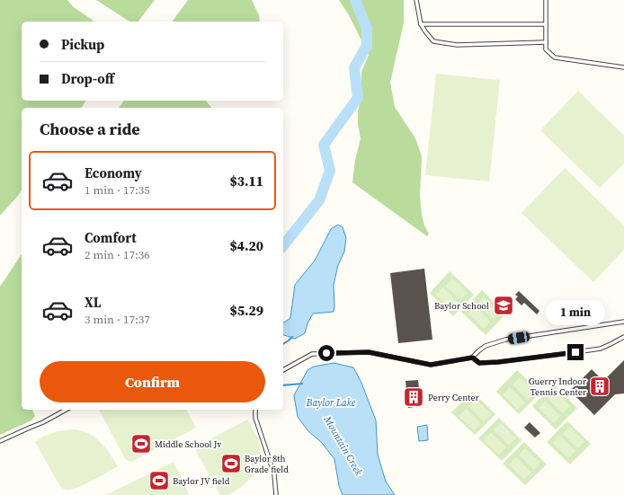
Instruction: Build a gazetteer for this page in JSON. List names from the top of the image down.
{
  "water": ["Baylor Lake", "Mountain Creek"],
  "places": {
    "school or university": ["Baylor School"],
    "building": ["Guerry Indoor Tennis Center", "Perry Center"],
    "sports": ["Middle School Jv", "Baylor 8th Grade field", "Baylor JV field"]
  },
  "page": {
    "banner": ["Pickup", "Drop-off"],
    "heading": "Choose a ride",
    "list": [
      {
        "name": "Economy",
        "note": "1 min · 17:35",
        "value": "$3.11"
      },
      {
        "name": "Comfort",
        "note": "2 min · 17:36",
        "value": "$4.20"
      },
      {
        "name": "XL",
        "note": "3 min · 17:37",
        "value": "$5.29"
      }
    ],
    "bubble": "1 min",
    "buttons": "Confirm"
  }
}
